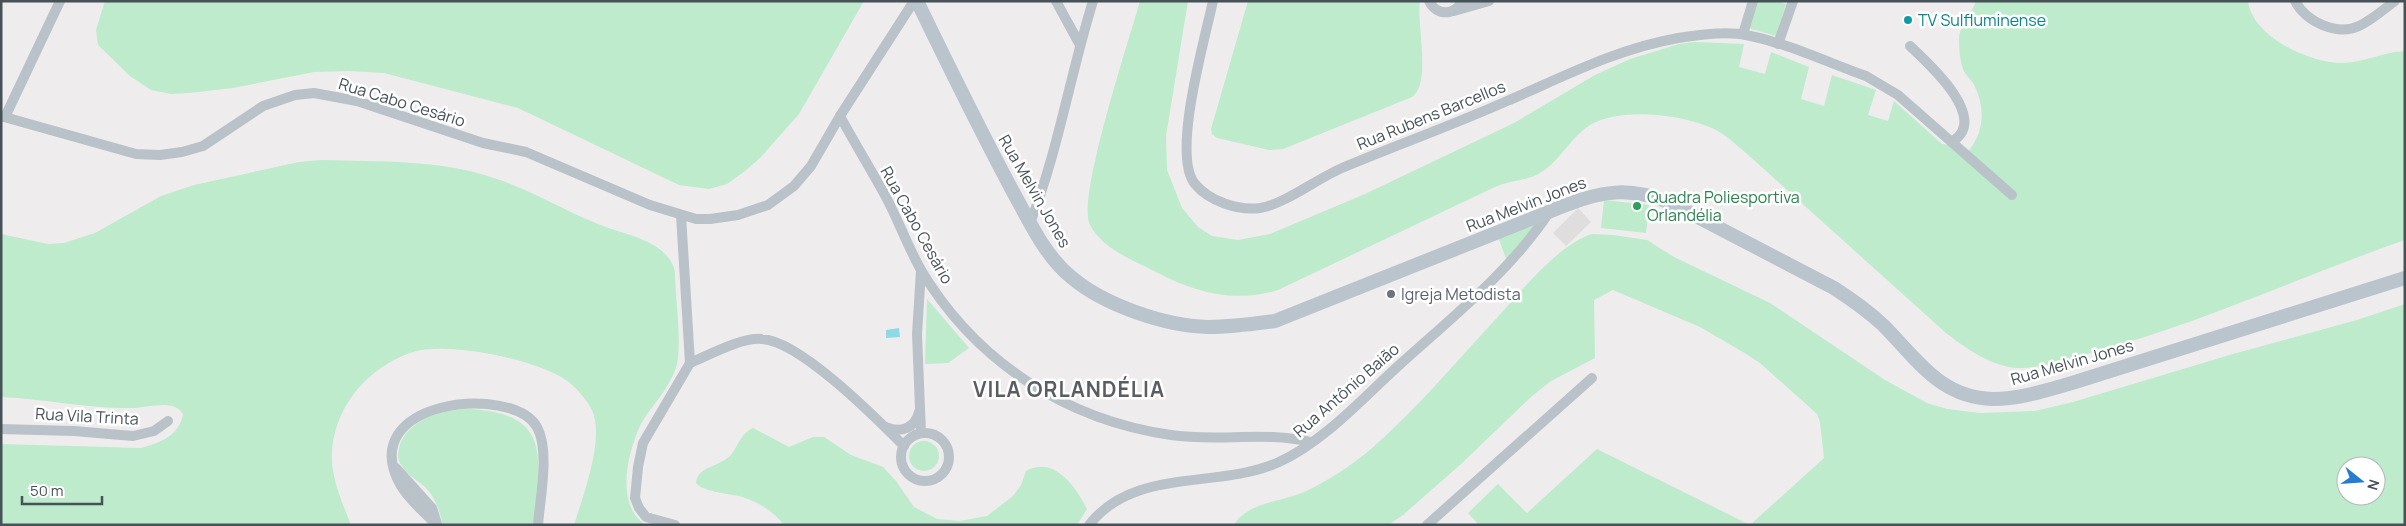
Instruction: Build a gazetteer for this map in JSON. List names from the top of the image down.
{
  "streets": {
    "street": [
      "Rua Cabo Cesário",
      "Rua Rubens Barcellos",
      "Rua Melvin Jones",
      "Rua Antônio Baião",
      "Rua Vila Trinta"
    ]
  },
  "crossings": [
    ["Rua Cabo Cesário", "Rua Melvin Jones"],
    ["Rua Cabo Cesário", "Rua Antônio Baião"],
    ["Rua Melvin Jones", "Rua Antônio Baião"]
  ],
  "districts": ["VILA ORLANDÉLIA"],
  "places": ["TV Sulfluminense", "Quadra Poliesportiva Orlandélia", "Igreja Metodista"],
  "scale_bar": "50 m",
  "north": "right"
}
